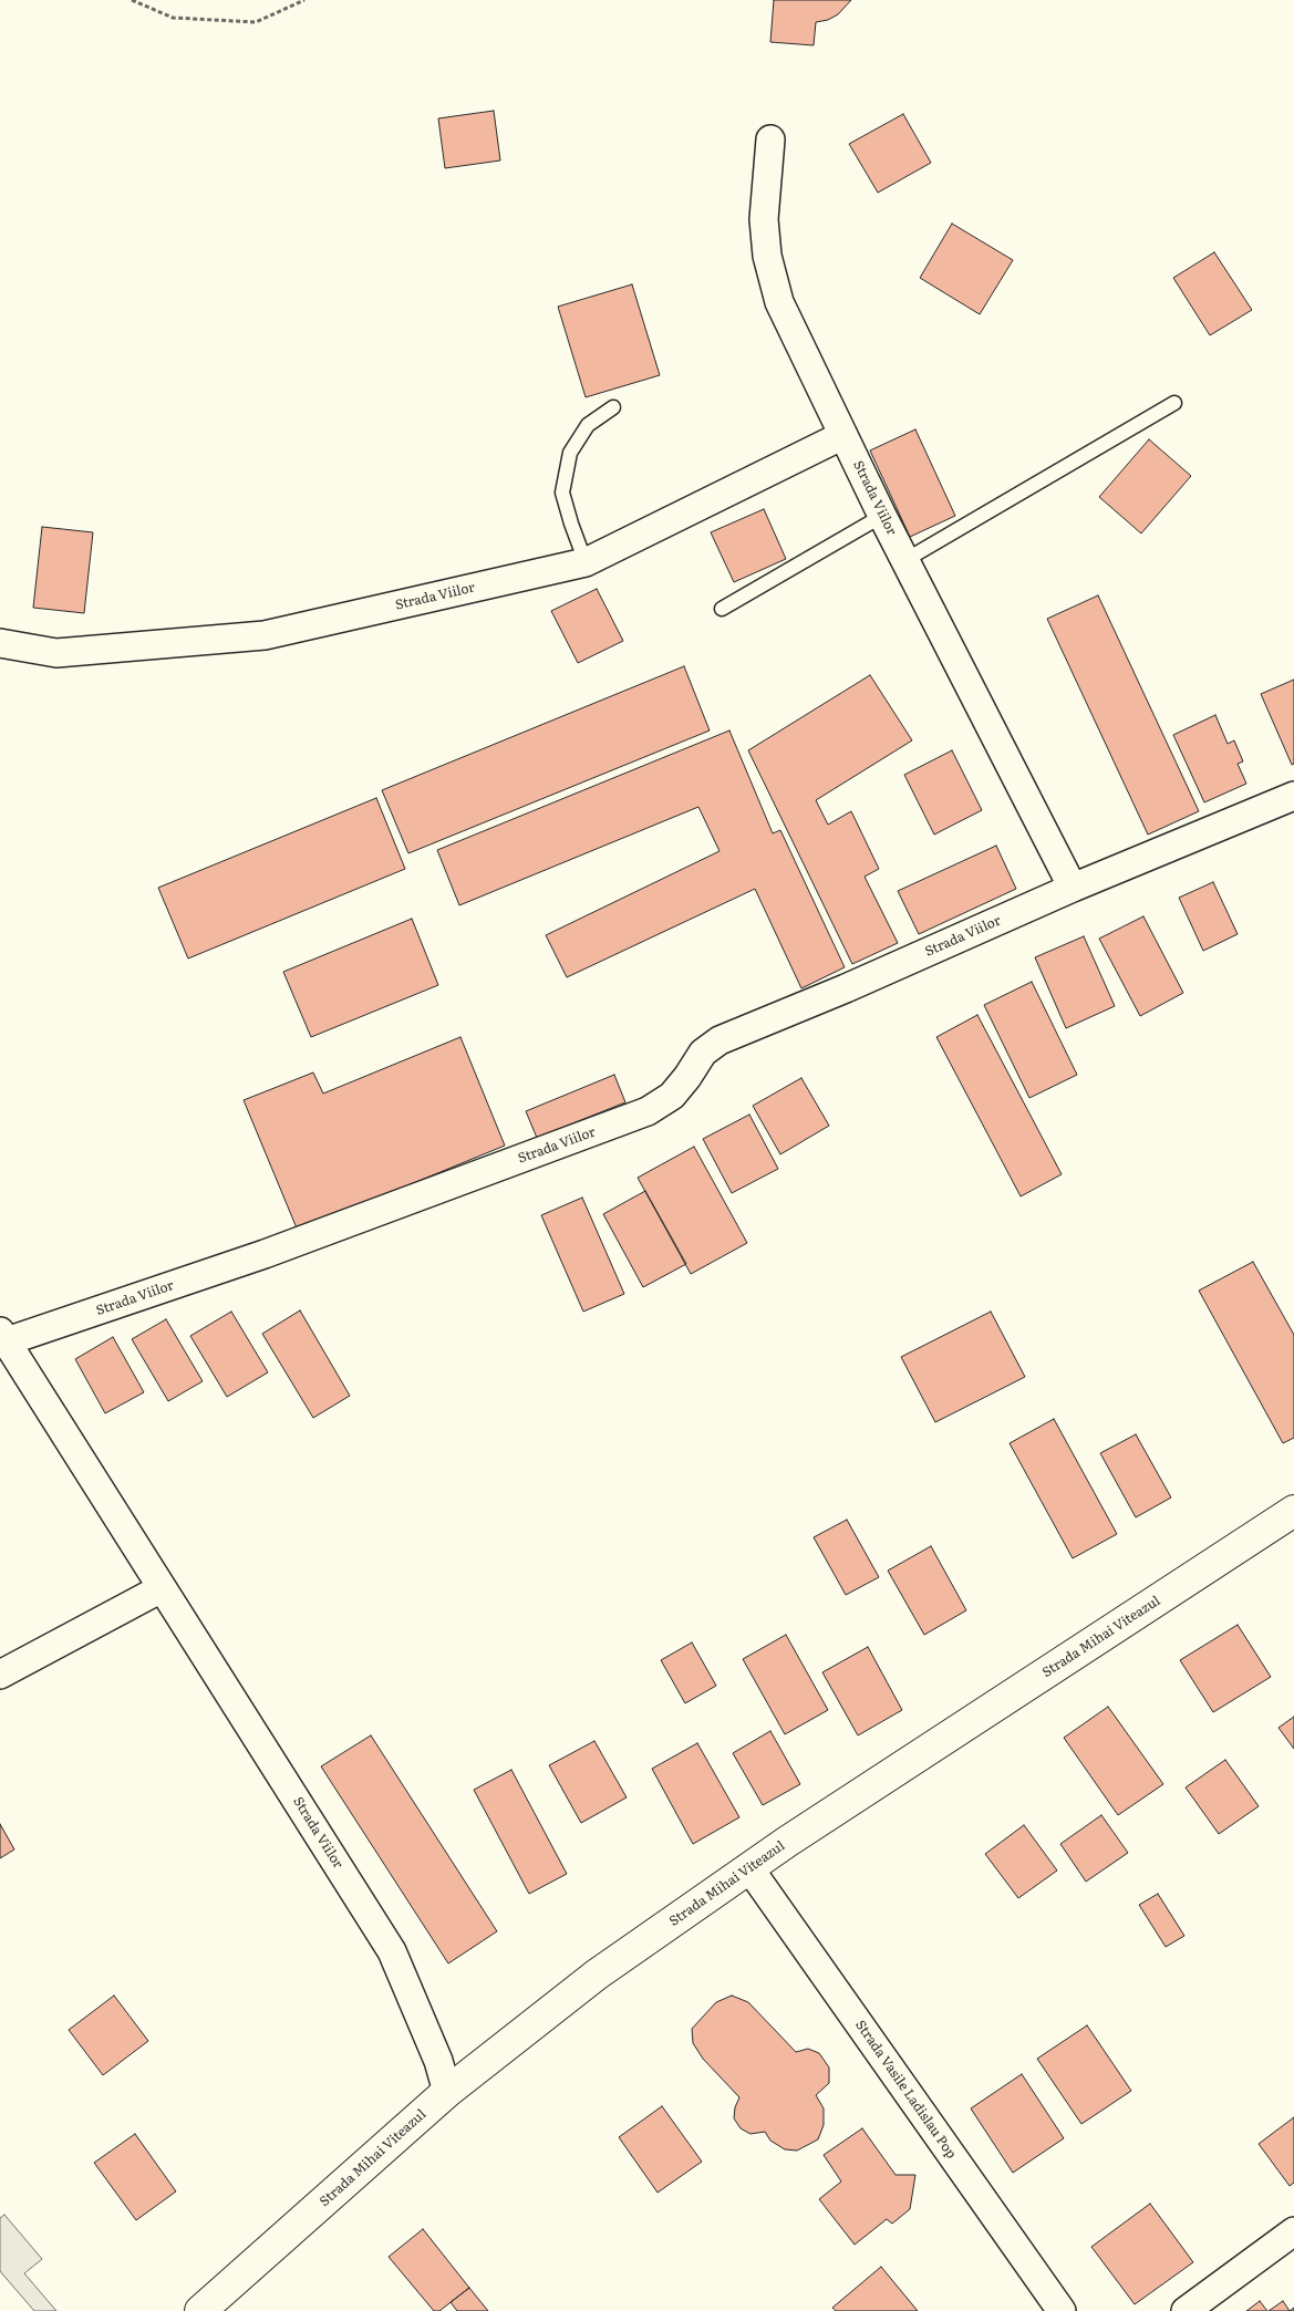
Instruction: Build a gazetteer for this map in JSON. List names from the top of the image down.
{
  "streets": {
    "highway": ["Strada Mihai Viteazul"],
    "street": ["Strada Viilor", "Strada Vasile Ladislau Pop"]
  },
  "crossings": [
    ["Strada Viilor", "Strada Mihai Viteazul"],
    ["Strada Mihai Viteazul", "Strada Vasile Ladislau Pop"]
  ]
}
